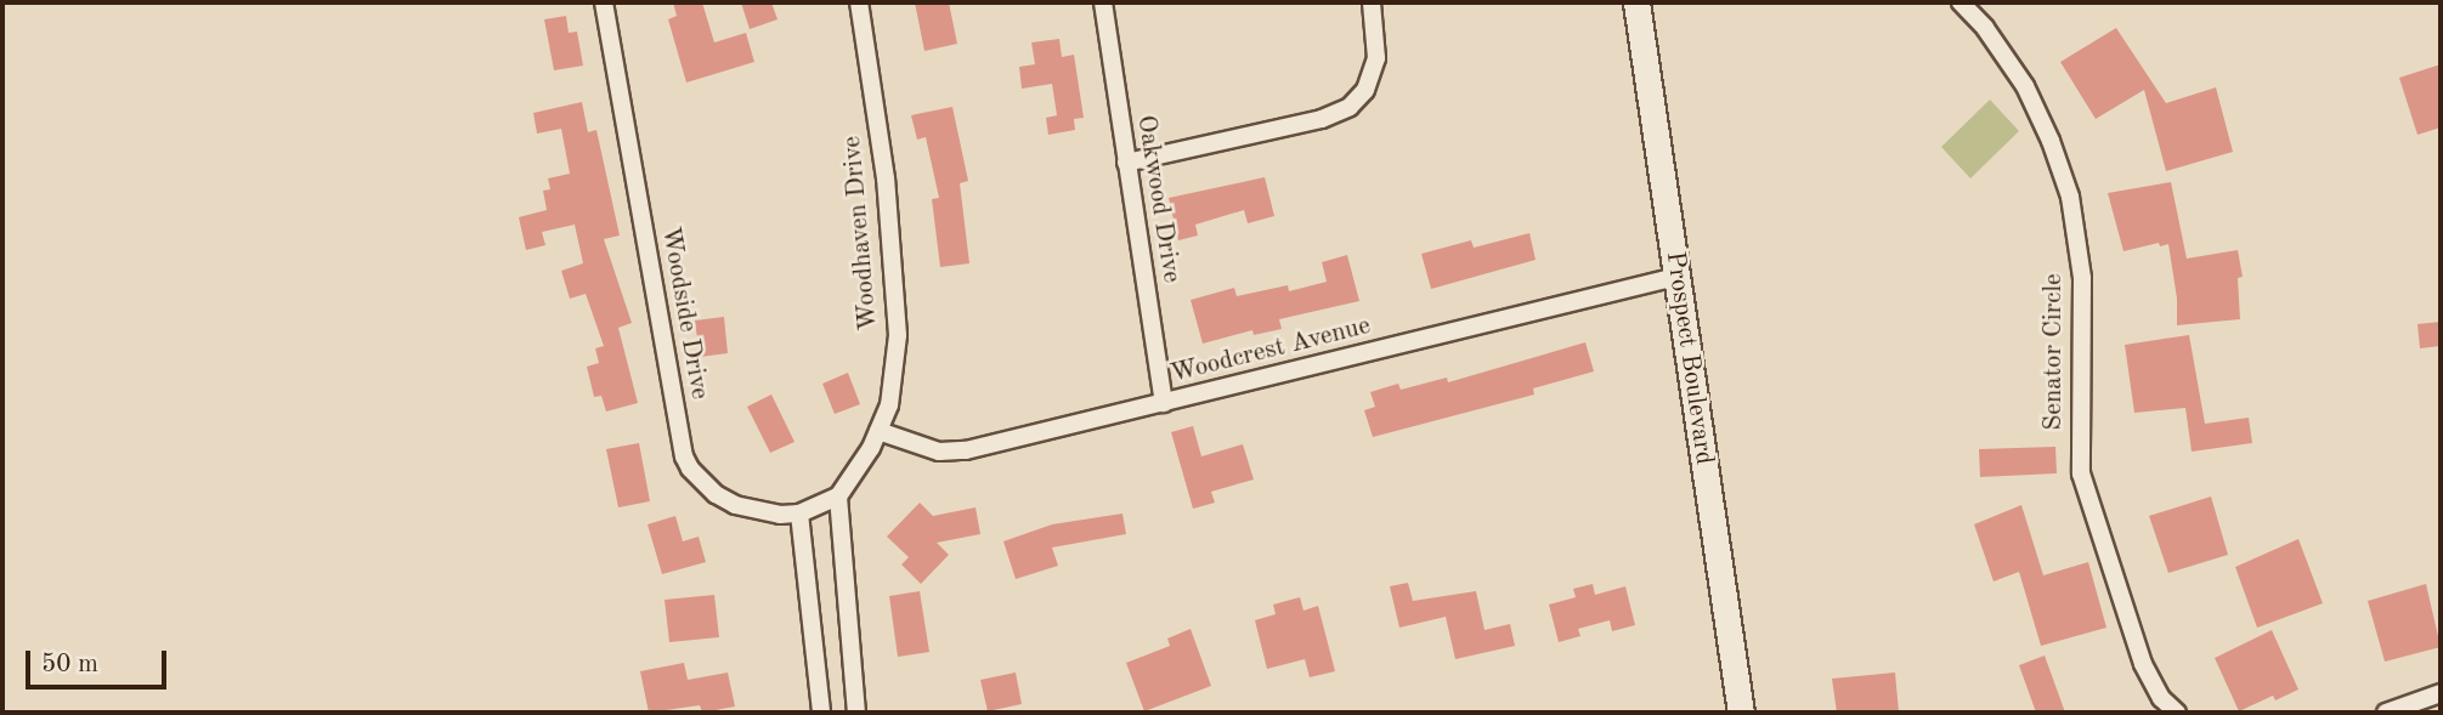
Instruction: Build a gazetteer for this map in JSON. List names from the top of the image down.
{
  "streets": {
    "main road": ["Prospect Boulevard"],
    "street": [
      "Oakwood Drive",
      "Woodhaven Drive",
      "Woodside Drive",
      "Woodcrest Avenue",
      "Senator Circle"
    ]
  },
  "crossings": [
    ["Oakwood Drive", "Woodcrest Avenue"],
    ["Woodhaven Drive", "Woodside Drive"],
    ["Woodhaven Drive", "Woodcrest Avenue"],
    ["Woodcrest Avenue", "Prospect Boulevard"]
  ],
  "scale_bar": "50 m"
}
